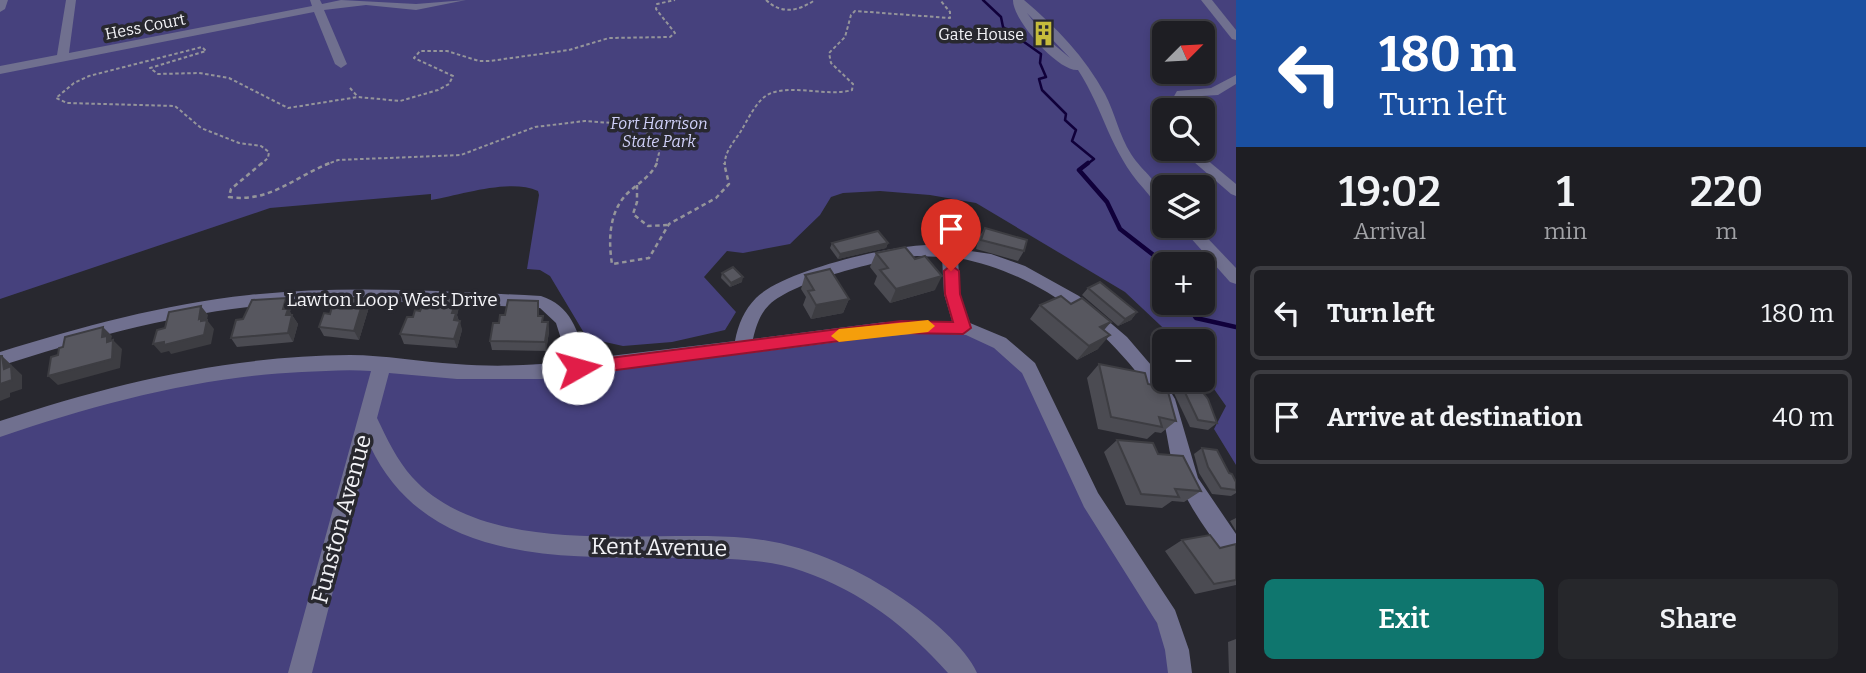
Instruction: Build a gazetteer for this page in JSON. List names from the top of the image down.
{
  "streets": {
    "street": [
      "Hess Court",
      "Lawton Loop West Drive",
      "Funston Avenue",
      "Kent Avenue"
    ]
  },
  "crossings": [
    ["Funston Avenue", "Kent Avenue"]
  ],
  "parks": ["Fort Harrison State Park"],
  "places": {
    "building": ["Gate House"]
  },
  "north": "top right",
  "page": {
    "turn": ["180 m", "Turn left"],
    "map_buttons": ["+", "−"],
    "eta": [
      "19:02",
      "Arrival",
      "1",
      "min",
      "220",
      "m"
    ],
    "list": [
      {
        "name": "Turn left",
        "value": "180 m"
      },
      {
        "name": "Arrive at destination",
        "value": "40 m"
      }
    ],
    "buttons": ["Exit", "Share"]
  }
}
